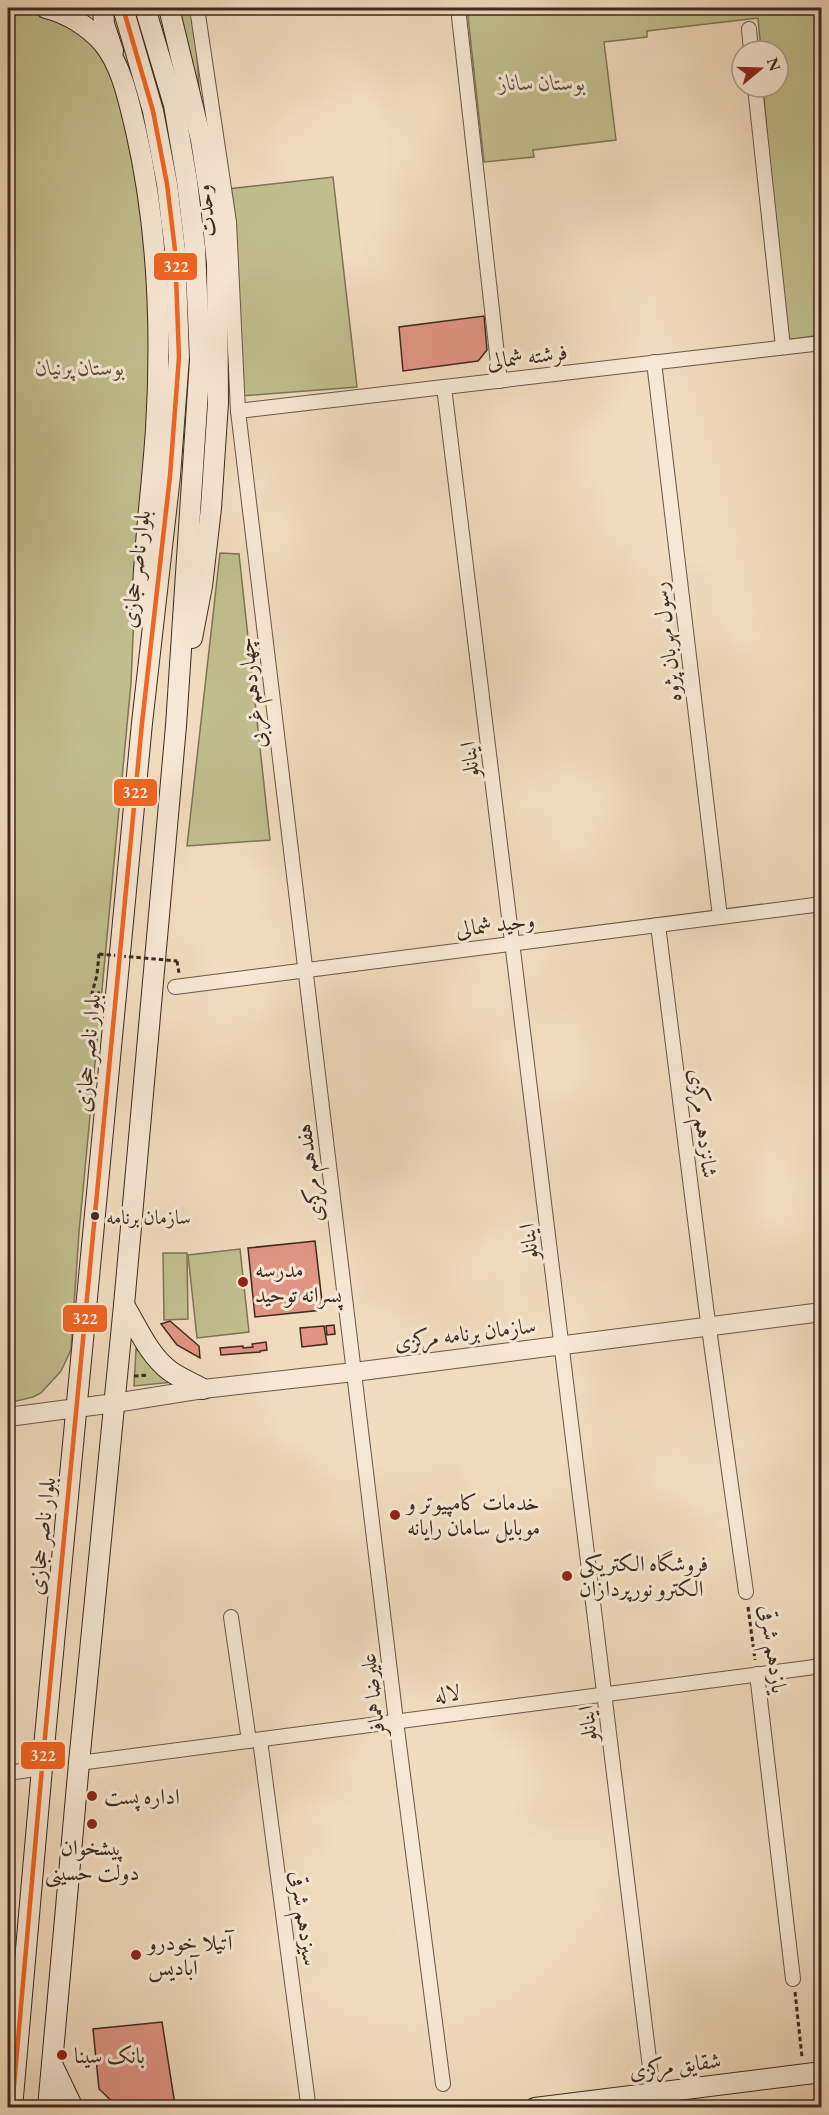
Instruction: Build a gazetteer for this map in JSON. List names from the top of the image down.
{
  "streets": {
    "main road": ["بلوار ناصر حجازی", "شقایق مرکزی"],
    "street": [
      "وحدت",
      "فرشته شمالی",
      "رسول مهربان پژوه",
      "چهاردهم غربی",
      "اینانلو",
      "وحید شمالی",
      "شانزدهم مرکزی",
      "هفدهم مرکزی",
      "سازمان برنامه مرکزی",
      "یازدهم شرقی",
      "لاله",
      "علیرضا همافر",
      "سیزدهم شرقی"
    ]
  },
  "crossings": [
    ["وحدت", "فرشته شمالی"],
    ["وحدت", "چهاردهم غربی"],
    ["فرشته شمالی", "رسول مهربان پژوه"],
    ["فرشته شمالی", "چهاردهم غربی"],
    ["فرشته شمالی", "اینانلو"],
    ["بلوار ناصر حجازی", "سازمان برنامه مرکزی"],
    ["رسول مهربان پژوه", "وحید شمالی"],
    ["چهاردهم غربی", "وحید شمالی"],
    ["چهاردهم غربی", "هفدهم مرکزی"],
    ["اینانلو", "وحید شمالی"],
    ["اینانلو", "سازمان برنامه مرکزی"],
    ["اینانلو", "لاله"],
    ["اینانلو", "شقایق مرکزی"],
    ["وحید شمالی", "شانزدهم مرکزی"],
    ["وحید شمالی", "هفدهم مرکزی"],
    ["شانزدهم مرکزی", "سازمان برنامه مرکزی"],
    ["شانزدهم مرکزی", "یازدهم شرقی"],
    ["هفدهم مرکزی", "سازمان برنامه مرکزی"],
    ["هفدهم مرکزی", "علیرضا همافر"],
    ["سازمان برنامه مرکزی", "یازدهم شرقی"],
    ["سازمان برنامه مرکزی", "علیرضا همافر"],
    ["یازدهم شرقی", "لاله"],
    ["لاله", "علیرضا همافر"],
    ["لاله", "سیزدهم شرقی"]
  ],
  "parks": ["بوستان ساناز", "بوستان پرنیان"],
  "places": [
    "سازمان برنامه",
    "مدرسه پسرانه توحید",
    "خدمات کامپیوتر و موبایل سامان رایانه",
    "فروشگاه الکتریکی الکترو نورپردازان",
    "اداره پست",
    "پیشخوان دولت حسینی",
    "آتیلا خودرو آبادیس",
    "بانک سینا"
  ],
  "lines": ["transit line 322"],
  "north": "right"
}
